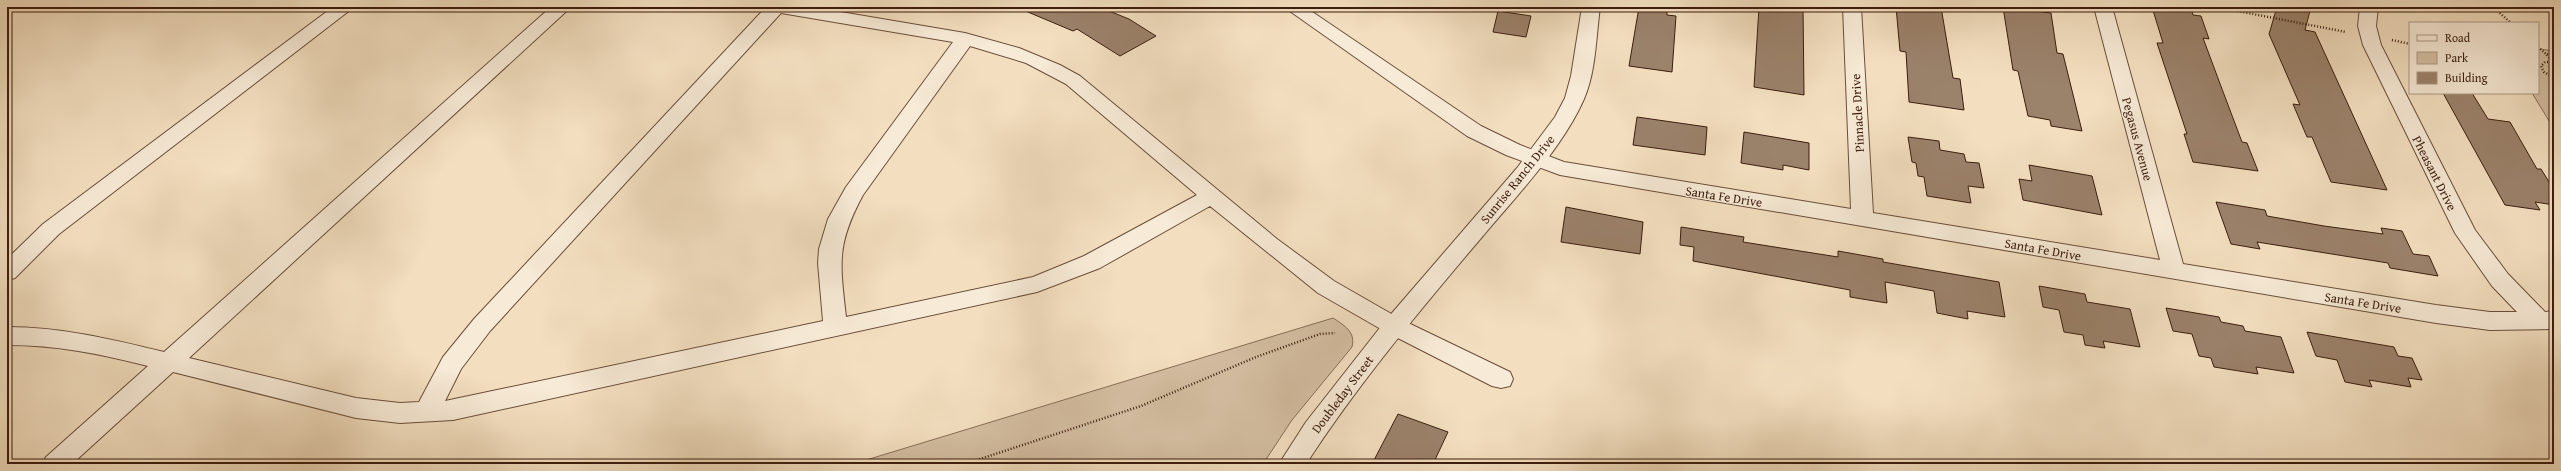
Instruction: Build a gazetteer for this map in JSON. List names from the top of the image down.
{
  "streets": {
    "street": [
      "Pinnacle Drive",
      "Pegasus Avenue",
      "Pheasant Drive",
      "Sunrise Ranch Drive",
      "Santa Fe Drive",
      "Doubleday Street"
    ]
  },
  "crossings": [
    ["Pinnacle Drive", "Santa Fe Drive"],
    ["Pegasus Avenue", "Santa Fe Drive"],
    ["Pheasant Drive", "Santa Fe Drive"],
    ["Sunrise Ranch Drive", "Santa Fe Drive"],
    ["Sunrise Ranch Drive", "Doubleday Street"]
  ],
  "legend": ["Road", "Park", "Building"]
}
